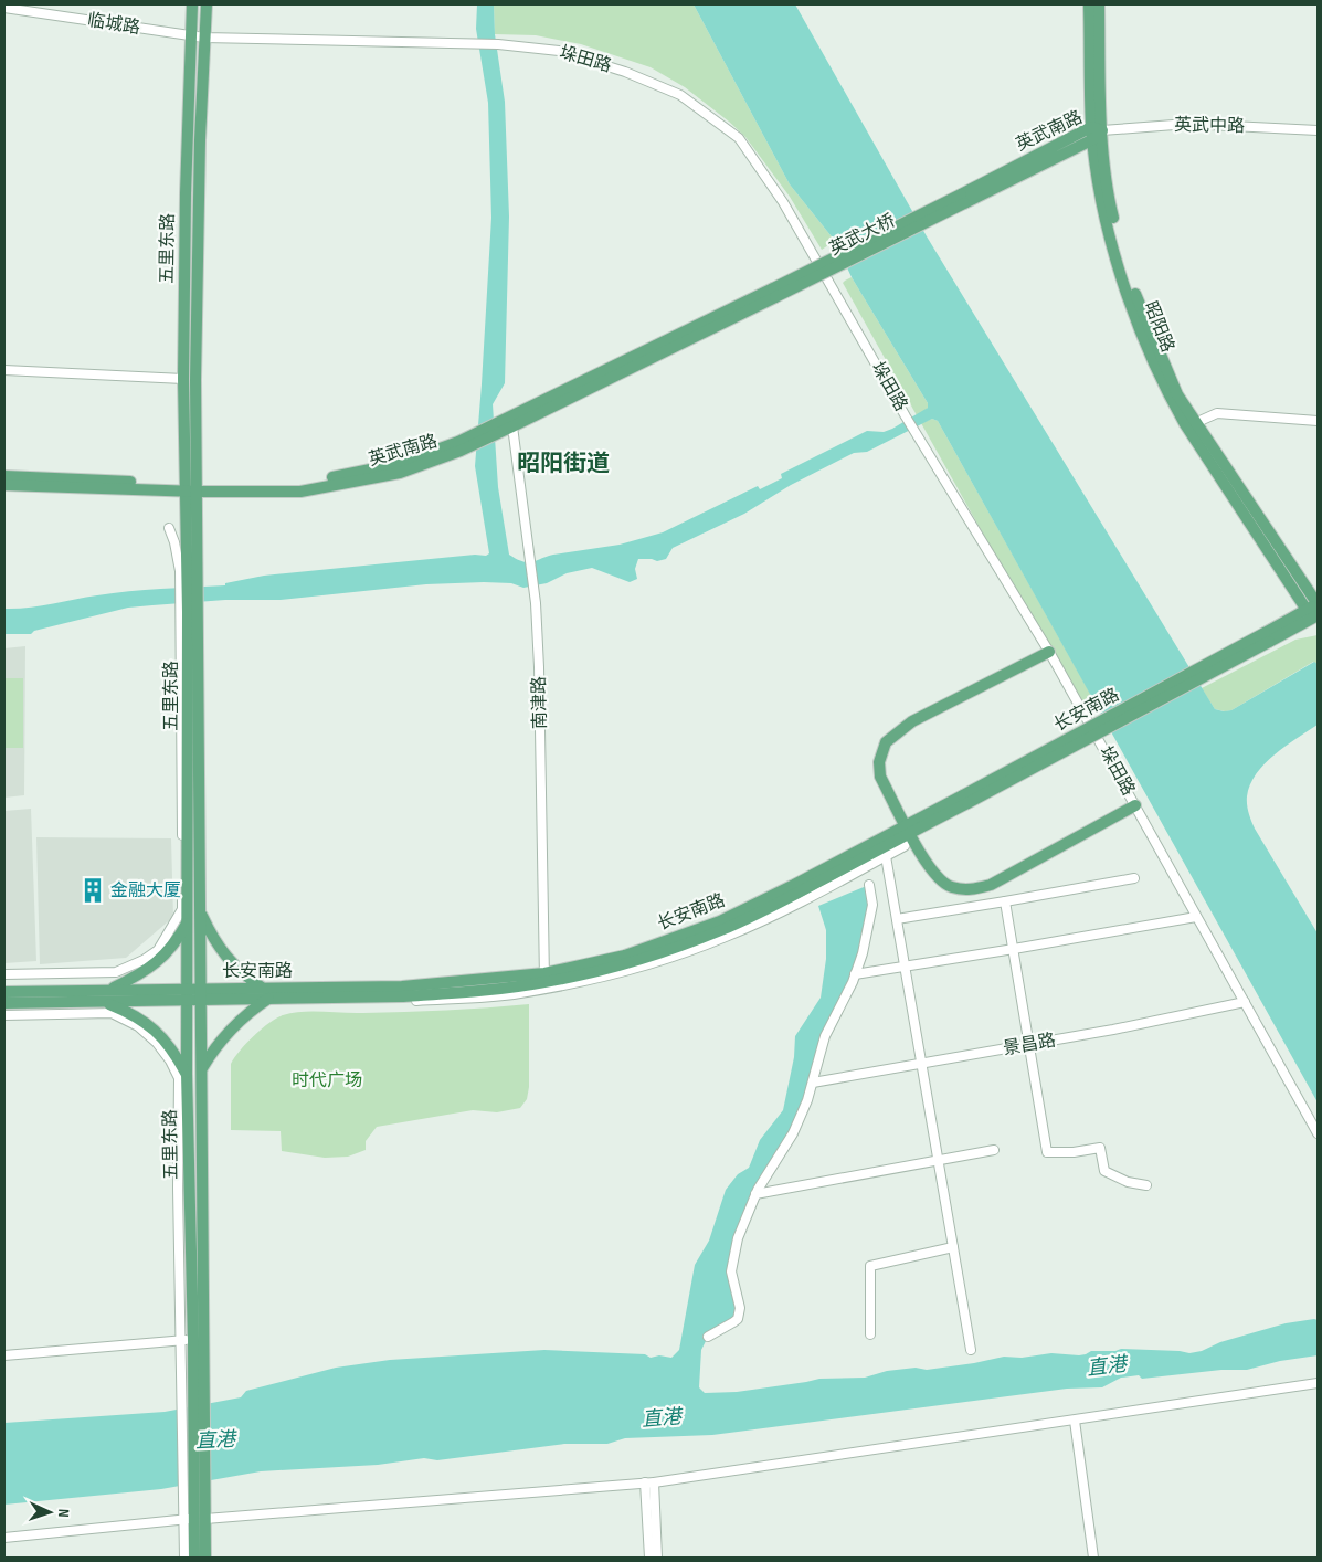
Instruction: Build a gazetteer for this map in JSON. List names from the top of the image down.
{
  "streets": {
    "main road": [
      "英武南路",
      "英武大桥",
      "五里东路",
      "昭阳路",
      "长安南路"
    ],
    "street": [
      "临城路",
      "垛田路",
      "英武中路",
      "南津路",
      "景昌路"
    ]
  },
  "crossings": [
    ["临城路", "垛田路"],
    ["临城路", "五里东路"],
    ["垛田路", "五里东路"],
    ["垛田路", "景昌路"],
    ["英武中路", "英武南路"],
    ["英武中路", "昭阳路"],
    ["英武南路", "英武大桥"],
    ["英武南路", "五里东路"],
    ["英武南路", "昭阳路"],
    ["英武南路", "南津路"],
    ["五里东路", "长安南路"],
    ["昭阳路", "长安南路"],
    ["南津路", "长安南路"]
  ],
  "districts": ["昭阳街道"],
  "water": ["直港"],
  "parks": ["时代广场"],
  "places": {
    "building": ["金融大厦"]
  },
  "north": "right"
}
